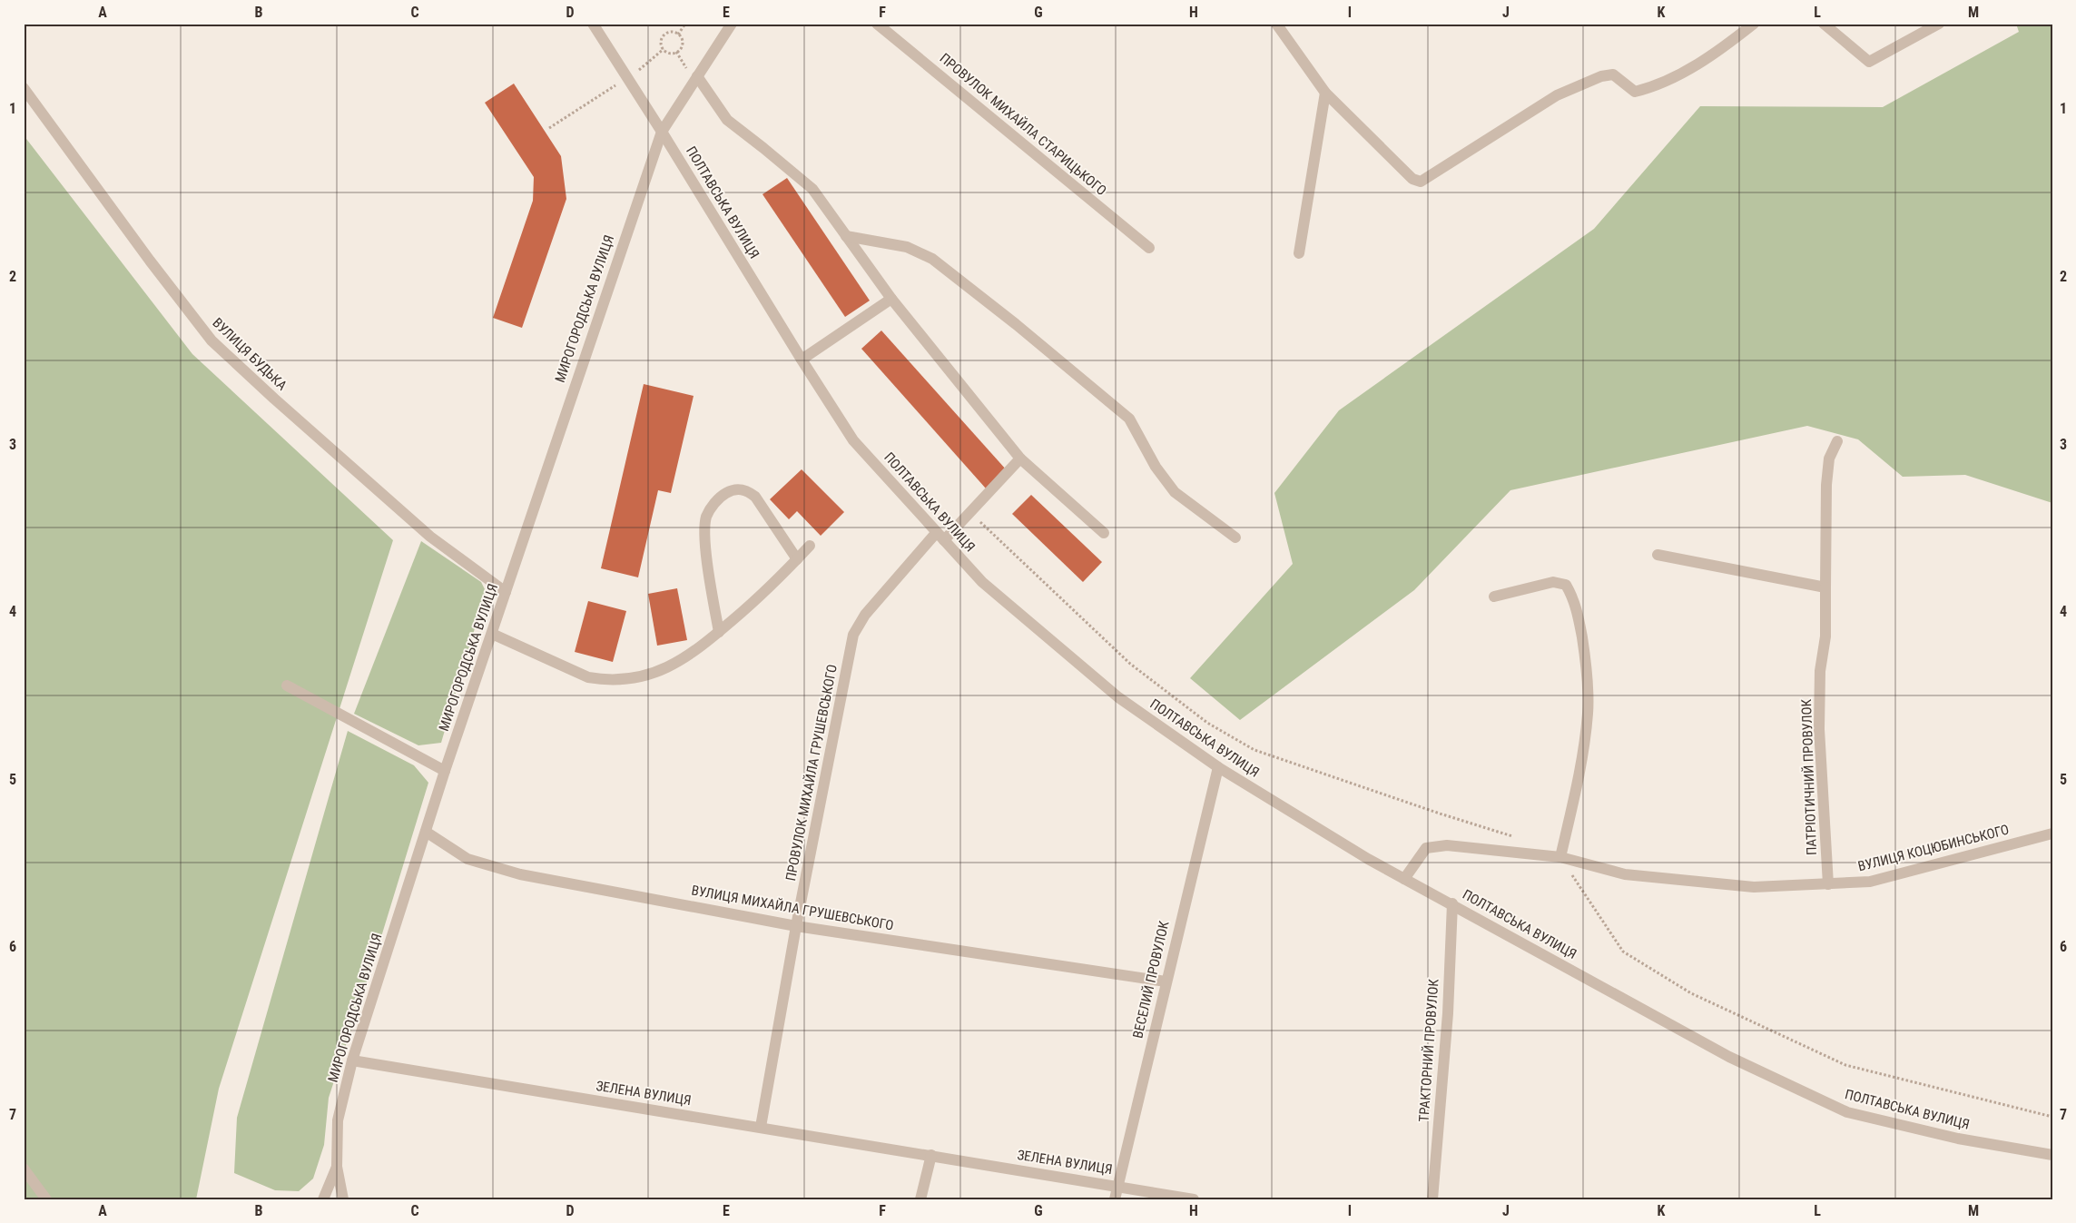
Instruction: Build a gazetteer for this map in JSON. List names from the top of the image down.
{
  "streets": {
    "street": [
      "ПРОВУЛОК МИХАЙЛА СТАРИЦЬКОГО",
      "ПОЛТАВСЬКА ВУЛИЦЯ",
      "МИРОГОРОДСЬКА ВУЛИЦЯ",
      "ВУЛИЦЯ БУДЬКА",
      "ПРОВУЛОК МИХАЙЛА ГРУШЕВСЬКОГО",
      "ПАТРІОТИЧНИЙ ПРОВУЛОК",
      "ВУЛИЦЯ КОЦЮБИНСЬКОГО",
      "ВУЛИЦЯ МИХАЙЛА ГРУШЕВСЬКОГО",
      "ВЕСЕЛИЙ ПРОВУЛОК",
      "ТРАКТОРНИЙ ПРОВУЛОК",
      "ЗЕЛЕНА ВУЛИЦЯ"
    ]
  },
  "crossings": [
    ["ПОЛТАВСЬКА ВУЛИЦЯ", "МИРОГОРОДСЬКА ВУЛИЦЯ"],
    ["ПОЛТАВСЬКА ВУЛИЦЯ", "ПРОВУЛОК МИХАЙЛА ГРУШЕВСЬКОГО"],
    ["ПОЛТАВСЬКА ВУЛИЦЯ", "ВУЛИЦЯ КОЦЮБИНСЬКОГО"],
    ["ПОЛТАВСЬКА ВУЛИЦЯ", "ВЕСЕЛИЙ ПРОВУЛОК"],
    ["ПОЛТАВСЬКА ВУЛИЦЯ", "ТРАКТОРНИЙ ПРОВУЛОК"],
    ["МИРОГОРОДСЬКА ВУЛИЦЯ", "ВУЛИЦЯ БУДЬКА"],
    ["МИРОГОРОДСЬКА ВУЛИЦЯ", "ВУЛИЦЯ МИХАЙЛА ГРУШЕВСЬКОГО"],
    ["МИРОГОРОДСЬКА ВУЛИЦЯ", "ЗЕЛЕНА ВУЛИЦЯ"],
    ["ПРОВУЛОК МИХАЙЛА ГРУШЕВСЬКОГО", "ВУЛИЦЯ МИХАЙЛА ГРУШЕВСЬКОГО"],
    ["ПРОВУЛОК МИХАЙЛА ГРУШЕВСЬКОГО", "ЗЕЛЕНА ВУЛИЦЯ"],
    ["ПАТРІОТИЧНИЙ ПРОВУЛОК", "ВУЛИЦЯ КОЦЮБИНСЬКОГО"],
    ["ВУЛИЦЯ МИХАЙЛА ГРУШЕВСЬКОГО", "ВЕСЕЛИЙ ПРОВУЛОК"],
    ["ВЕСЕЛИЙ ПРОВУЛОК", "ЗЕЛЕНА ВУЛИЦЯ"]
  ],
  "grid": {
    "columns": [
      "A",
      "B",
      "C",
      "D",
      "E",
      "F",
      "G",
      "H",
      "I",
      "J",
      "K",
      "L",
      "M"
    ],
    "rows": [
      "1",
      "2",
      "3",
      "4",
      "5",
      "6",
      "7"
    ]
  }
}
